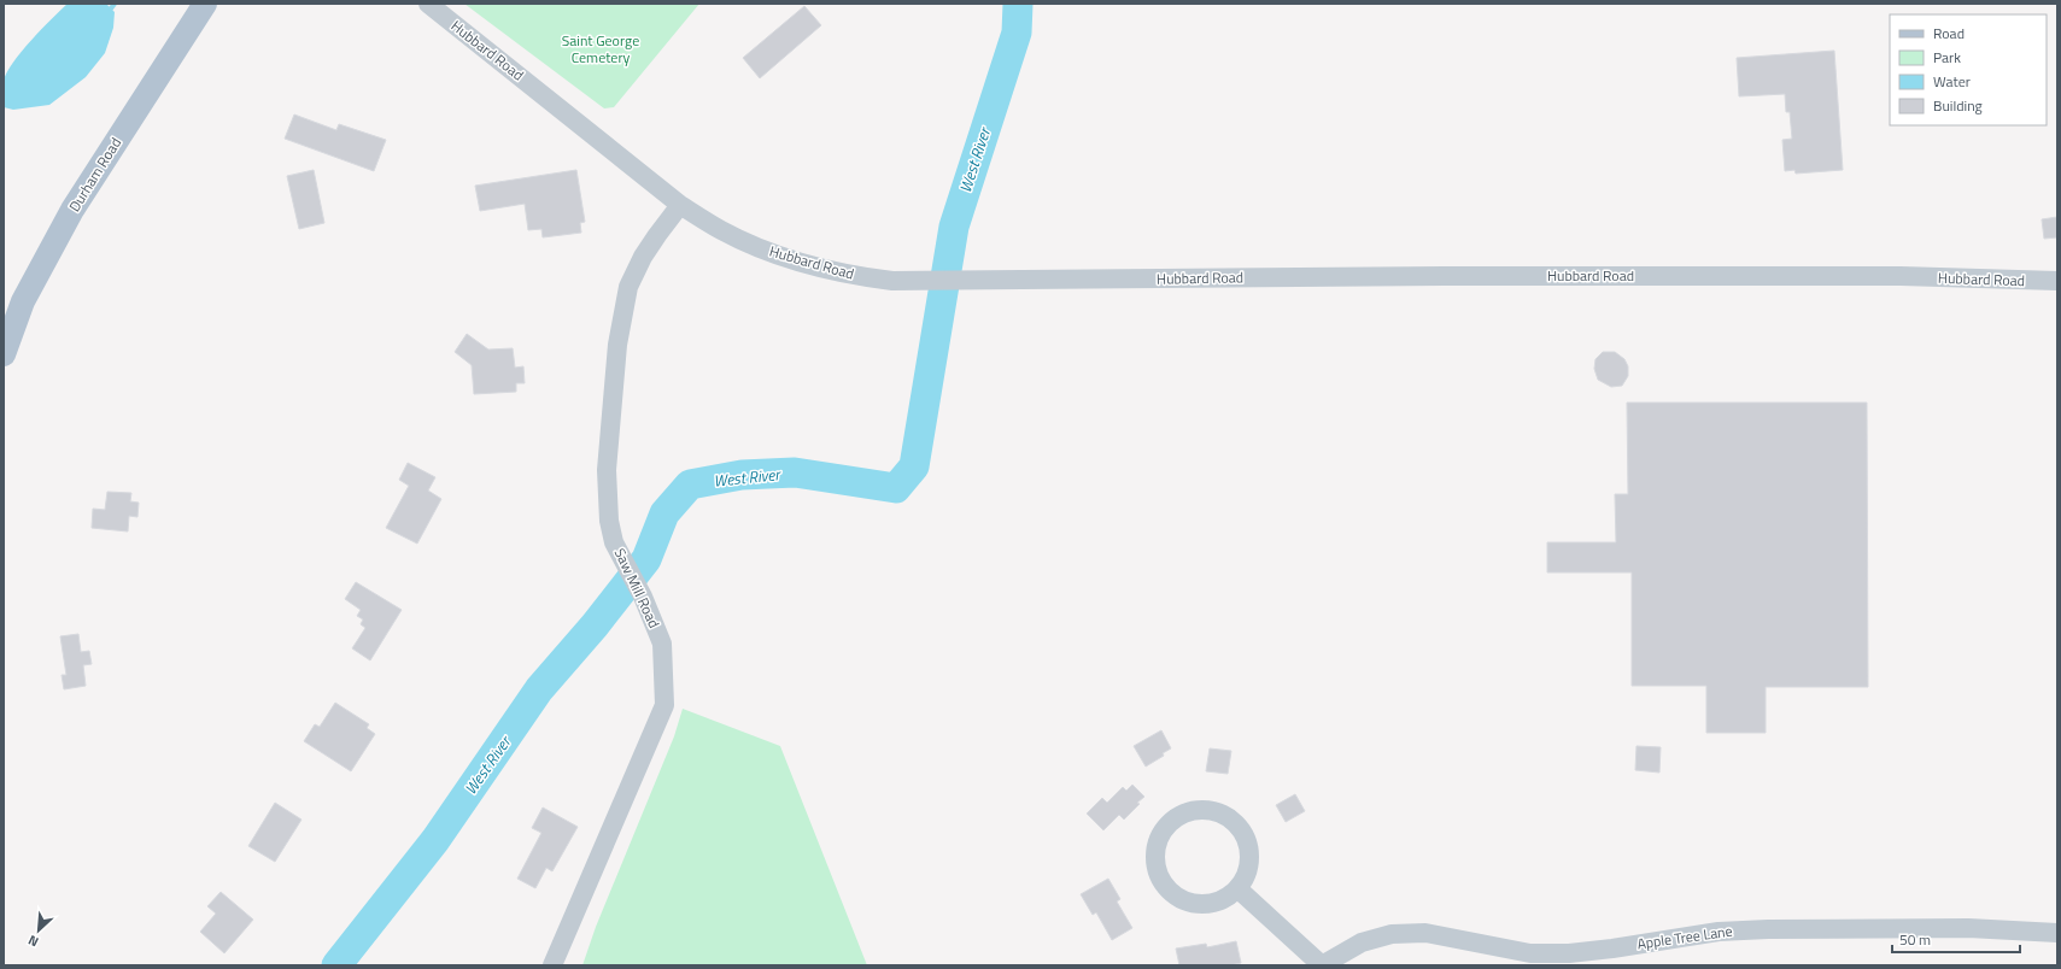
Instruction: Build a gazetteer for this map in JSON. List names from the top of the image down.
{
  "streets": {
    "main road": ["Durham Road"],
    "street": ["Hubbard Road", "Saw Mill Road", "Apple Tree Lane"]
  },
  "crossings": [
    ["Hubbard Road", "Saw Mill Road"]
  ],
  "water": ["West River"],
  "parks": ["Saint George Cemetery"],
  "legend": [
    "Road",
    "Park",
    "Water",
    "Building"
  ],
  "scale_bar": "50 m",
  "north": "bottom left"
}
